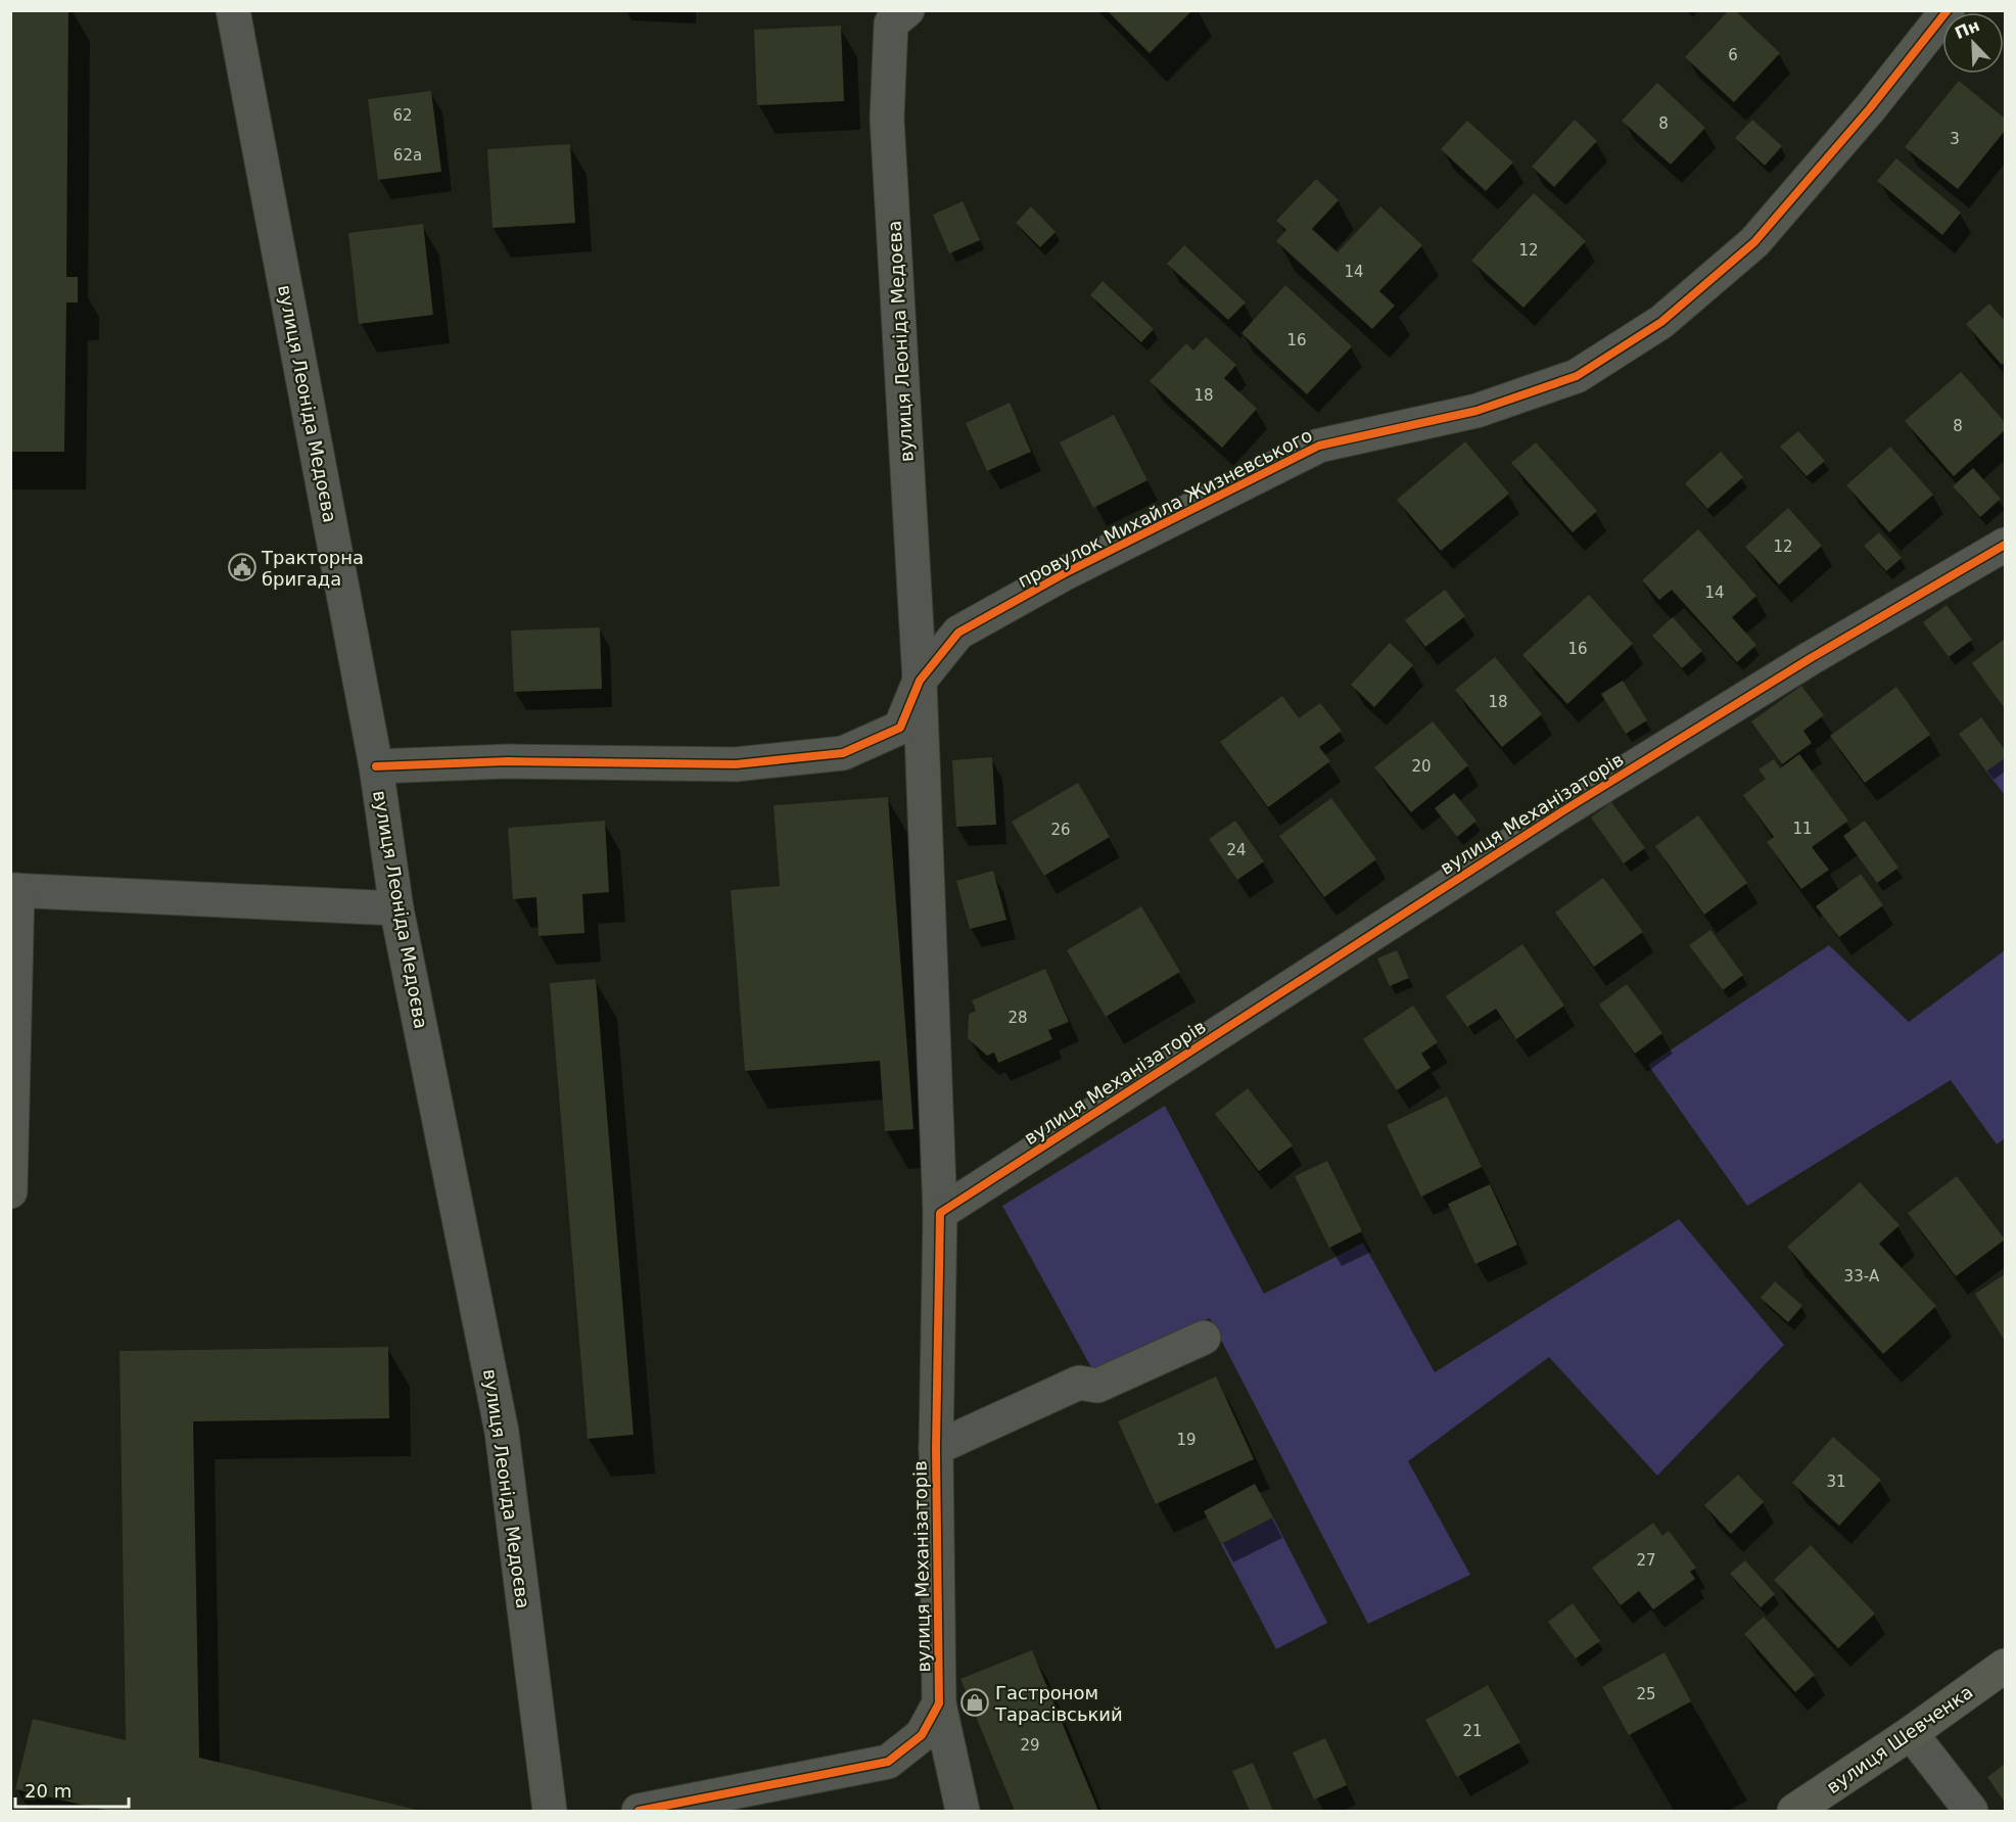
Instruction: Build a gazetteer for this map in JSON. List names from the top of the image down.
{
  "streets": {
    "main road": ["вулиця Шевченка"],
    "street": ["вулиця Леоніда Медоєва", "провулок Михайла Жизневського", "вулиця Механізаторів"]
  },
  "crossings": [
    ["вулиця Леоніда Медоєва", "провулок Михайла Жизневського"],
    ["вулиця Леоніда Медоєва", "вулиця Механізаторів"]
  ],
  "places": {
    "public building": ["Тракторна бригада"],
    "shop": ["Гастроном Тарасівський"]
  },
  "house_numbers": [
    "6",
    "62",
    "8",
    "3",
    "62а",
    "12",
    "14",
    "16",
    "18",
    "8",
    "12",
    "14",
    "16",
    "18",
    "20",
    "11",
    "26",
    "24",
    "28",
    "33-А",
    "19",
    "31",
    "27",
    "25",
    "21",
    "29"
  ],
  "scale_bar": "20 m",
  "north": "top left"
}
